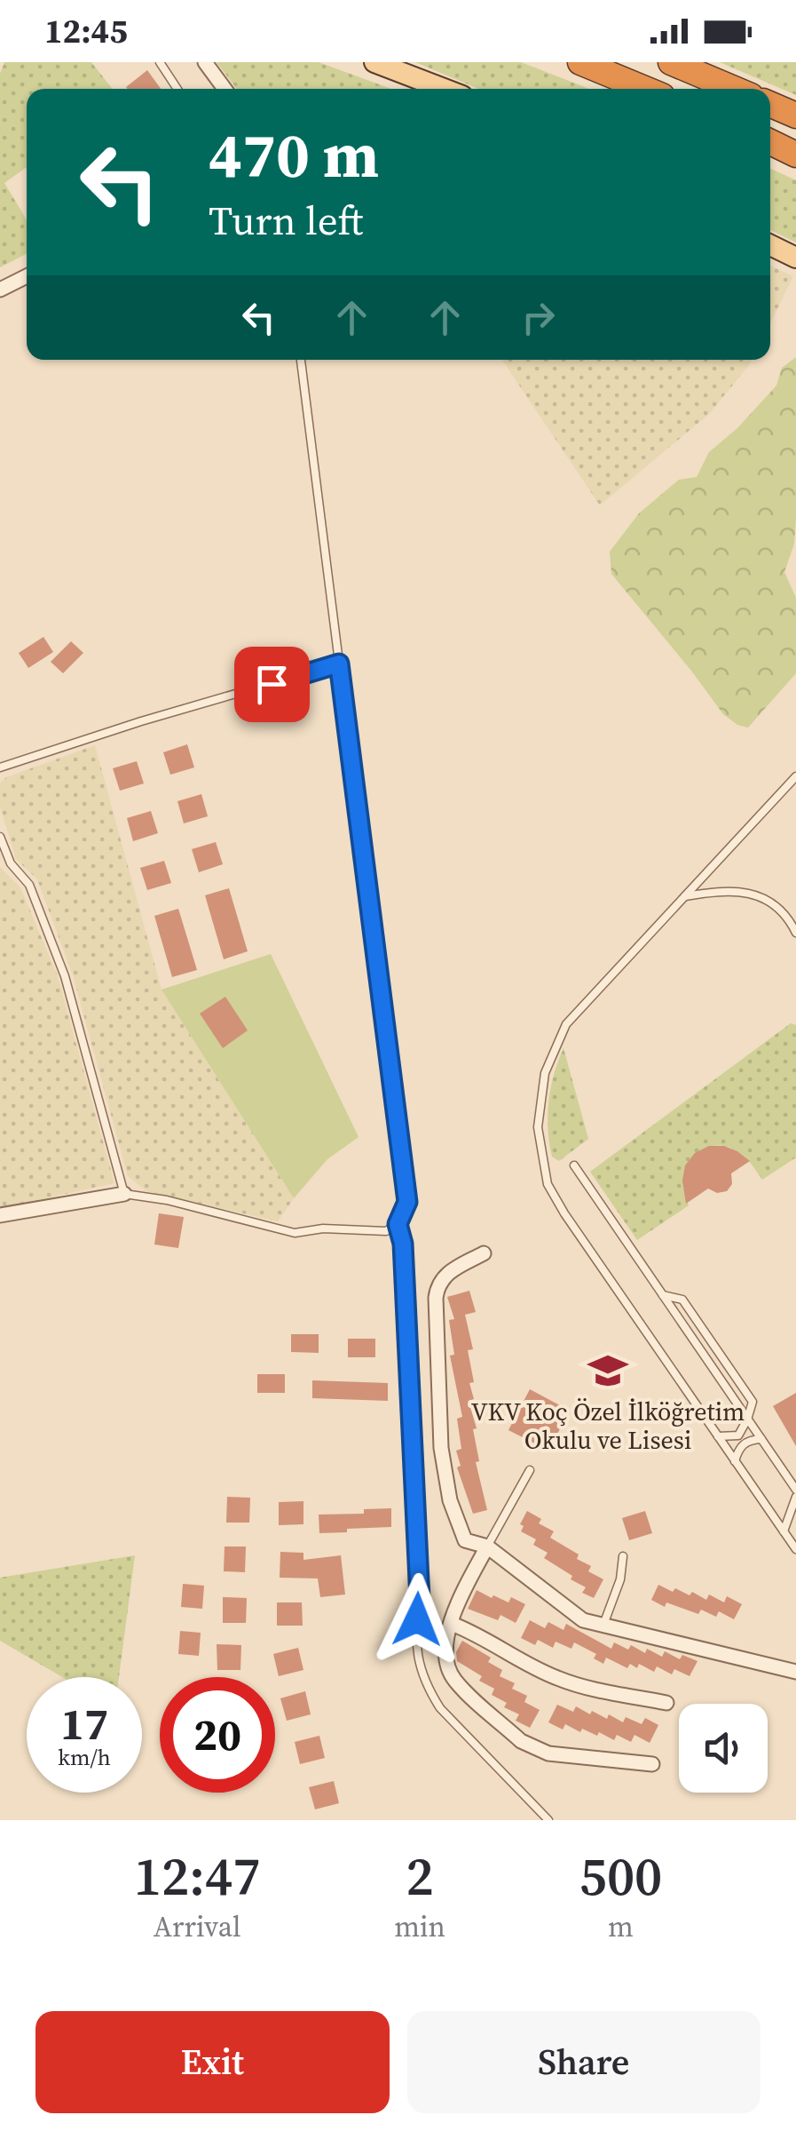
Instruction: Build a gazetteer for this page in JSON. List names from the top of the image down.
{
  "places": {
    "school or university": ["VKV Koç Özel İlköğretim Okulu ve Lisesi"]
  },
  "page": {
    "status": "12:45",
    "turn": ["470 m", "Turn left"],
    "speed": "17 km/h",
    "limit": "20",
    "eta": [
      "12:47",
      "Arrival",
      "2",
      "min",
      "500",
      "m"
    ],
    "buttons": ["Exit", "Share"]
  }
}
